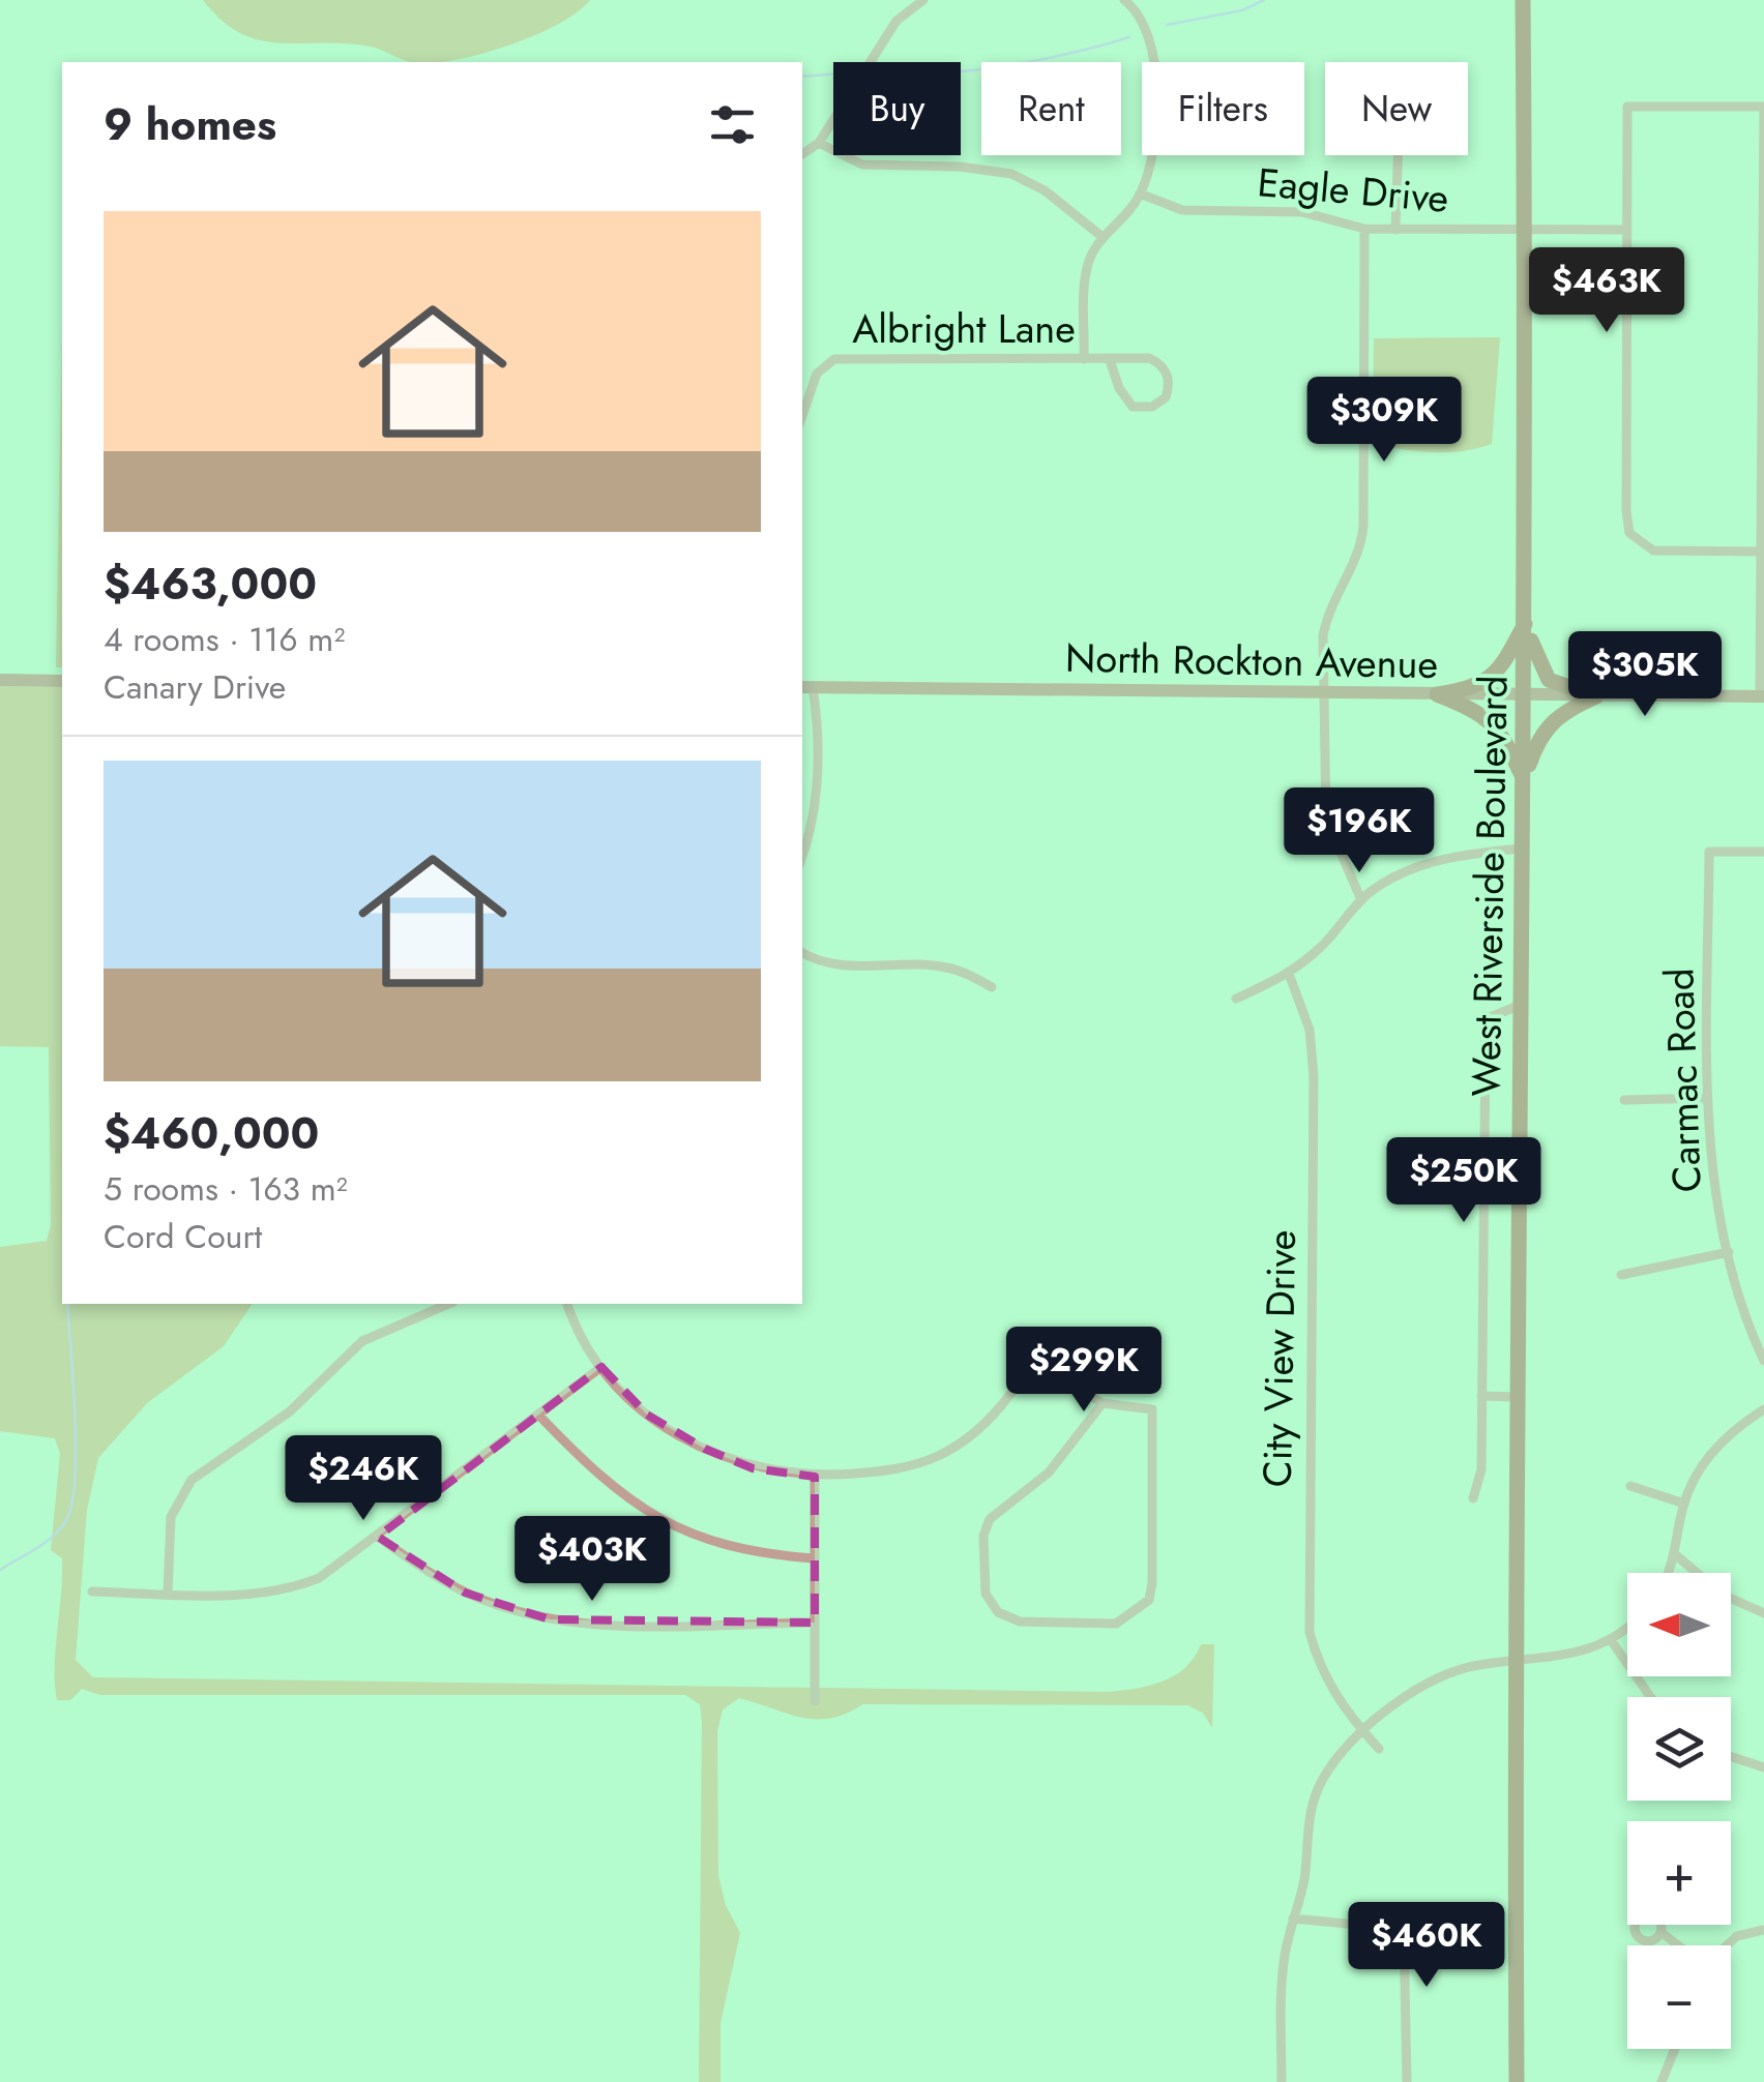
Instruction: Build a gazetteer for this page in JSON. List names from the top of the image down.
{
  "streets": {
    "main road": ["West Riverside Boulevard"],
    "street": [
      "Eagle Drive",
      "Albright Lane",
      "North Rockton Avenue",
      "Carmac Road",
      "City View Drive"
    ]
  },
  "crossings": [
    ["Eagle Drive", "West Riverside Boulevard"],
    ["North Rockton Avenue", "West Riverside Boulevard"]
  ],
  "north": "left",
  "page": {
    "chip": [
      "Buy",
      "Rent",
      "Filters",
      "New"
    ],
    "heading": "9 homes",
    "list": [
      {
        "name": "$463,000",
        "note": "4 rooms · 116 m² · Canary Drive"
      },
      {
        "name": "$460,000",
        "note": "5 rooms · 163 m² · Cord Court"
      }
    ],
    "price": [
      "$463K",
      "$309K",
      "$305K",
      "$196K",
      "$250K",
      "$299K",
      "$246K",
      "$403K",
      "$460K"
    ],
    "map_buttons": ["+", "−"]
  }
}
